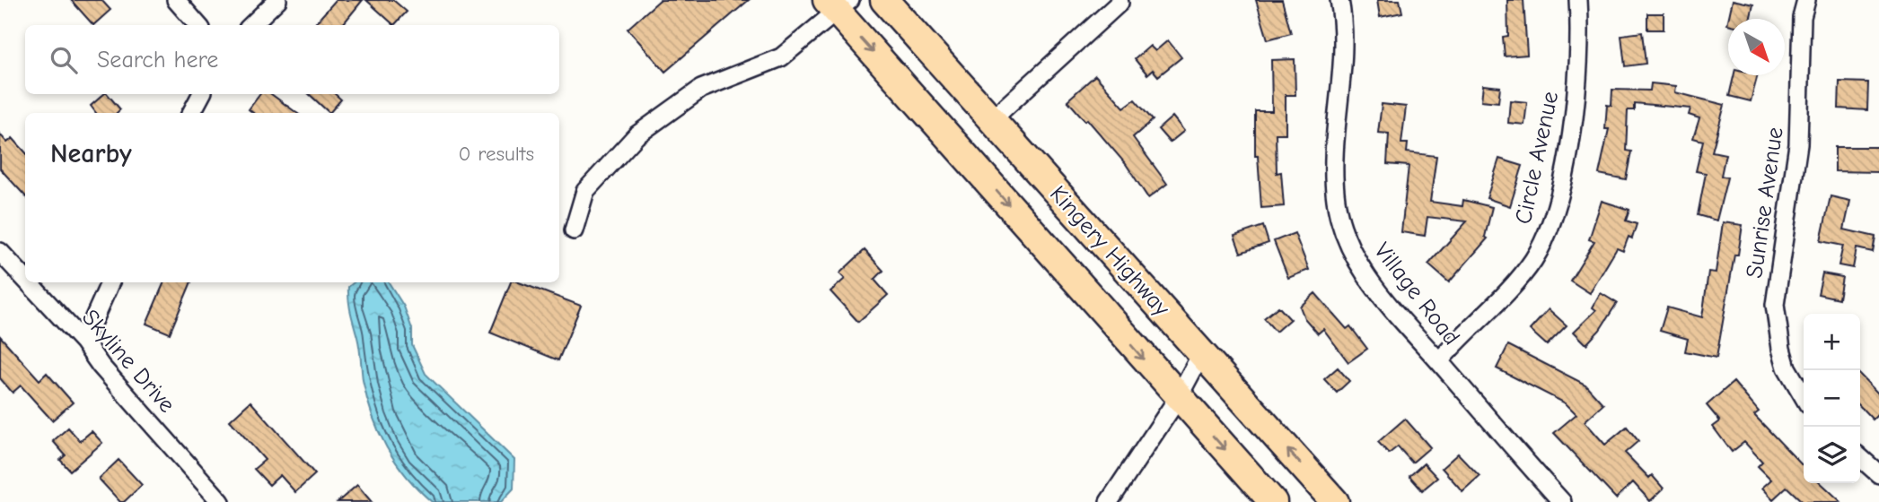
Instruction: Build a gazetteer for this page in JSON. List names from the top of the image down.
{
  "streets": {
    "main road": ["Kingery Highway"],
    "street": [
      "Circle Avenue",
      "Sunrise Avenue",
      "Village Road",
      "Skyline Drive"
    ]
  },
  "crossings": [
    ["Circle Avenue", "Village Road"]
  ],
  "north": "bottom right",
  "page": {
    "search": "Search here",
    "heading": ["Nearby", "0 results"],
    "map_buttons": ["+", "−"]
  }
}
